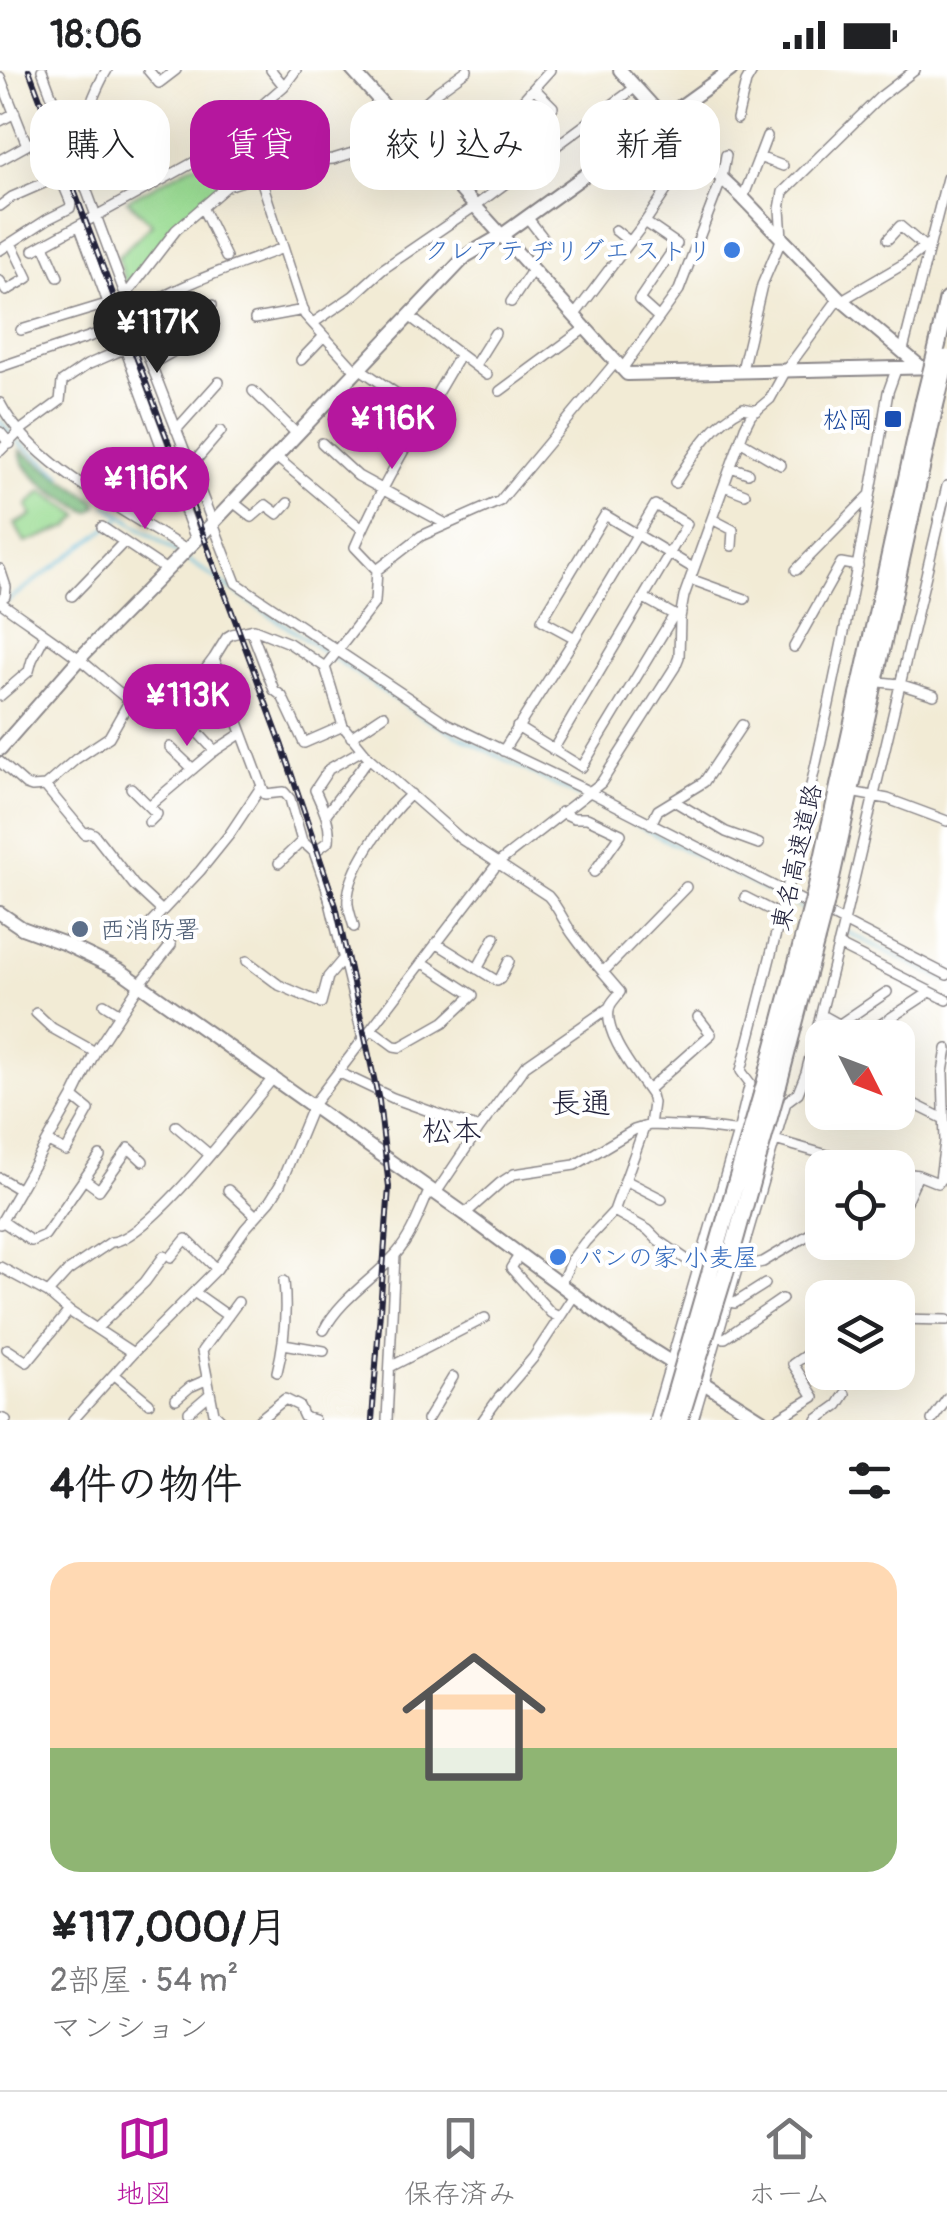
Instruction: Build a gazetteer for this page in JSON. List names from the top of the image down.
{
  "streets": {
    "highway": ["東名高速道路"]
  },
  "districts": ["長通", "松本"],
  "places": {
    "other": ["クレアテ ヂリグエ ストリ", "西消防署", "パンの家 小麦屋"],
    "transit": ["松岡"]
  },
  "north": "bottom right",
  "page": {
    "status": "18:06",
    "chip": [
      "購入",
      "賃貸",
      "絞り込み",
      "新着"
    ],
    "price": [
      "¥117K",
      "¥116K",
      "¥116K",
      "¥113K"
    ],
    "heading": "4件の物件",
    "list": [
      {
        "name": "¥117,000/月",
        "note": "2部屋 · 54 m² · マンション"
      }
    ],
    "tabs": ["地図", "保存済み", "ホーム"]
  }
}
